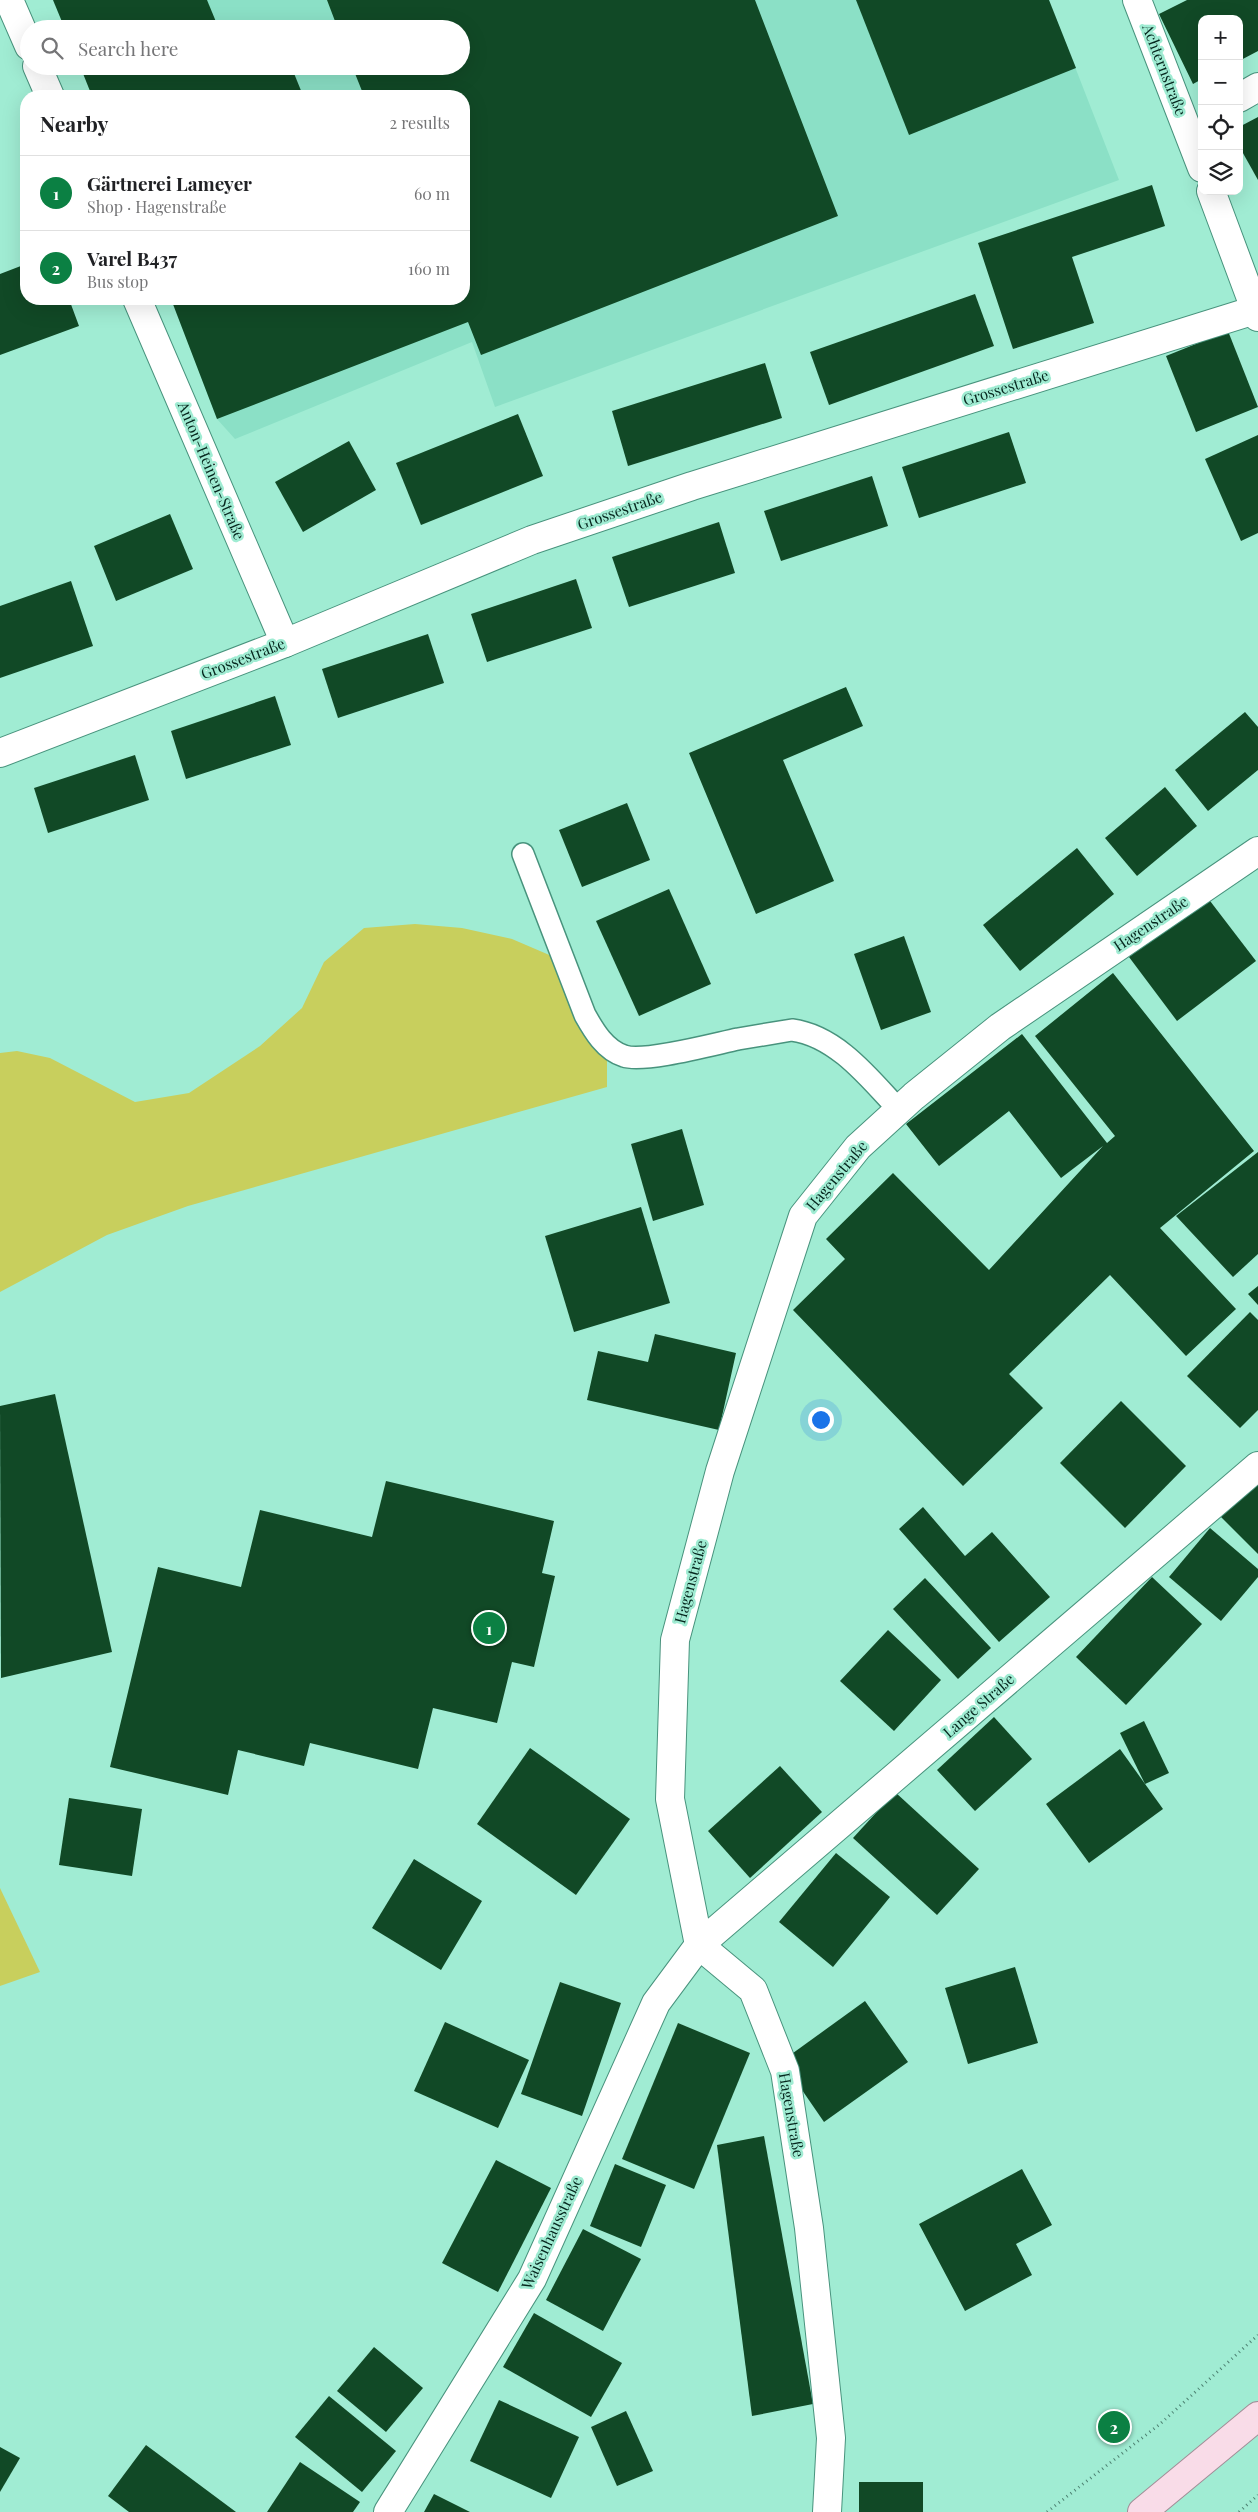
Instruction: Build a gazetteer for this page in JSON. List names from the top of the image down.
{
  "streets": {
    "street": [
      "Achternstraße",
      "Grossestraße",
      "Anton-Heinen-Straße",
      "Hagenstraße",
      "Lange Straße",
      "Waisenhausstraße"
    ]
  },
  "crossings": [
    ["Grossestraße", "Anton-Heinen-Straße"],
    ["Hagenstraße", "Lange Straße"],
    ["Hagenstraße", "Waisenhausstraße"],
    ["Lange Straße", "Waisenhausstraße"]
  ],
  "page": {
    "map_buttons": ["+", "−"],
    "search": "Search here",
    "heading": ["Nearby", "2 results"],
    "list": [
      {
        "mark": "1",
        "name": "Gärtnerei Lameyer",
        "note": "Shop · Hagenstraße",
        "value": "60 m"
      },
      {
        "mark": "2",
        "name": "Varel B437",
        "note": "Bus stop",
        "value": "160 m"
      }
    ],
    "pins": ["1", "2"]
  }
}
